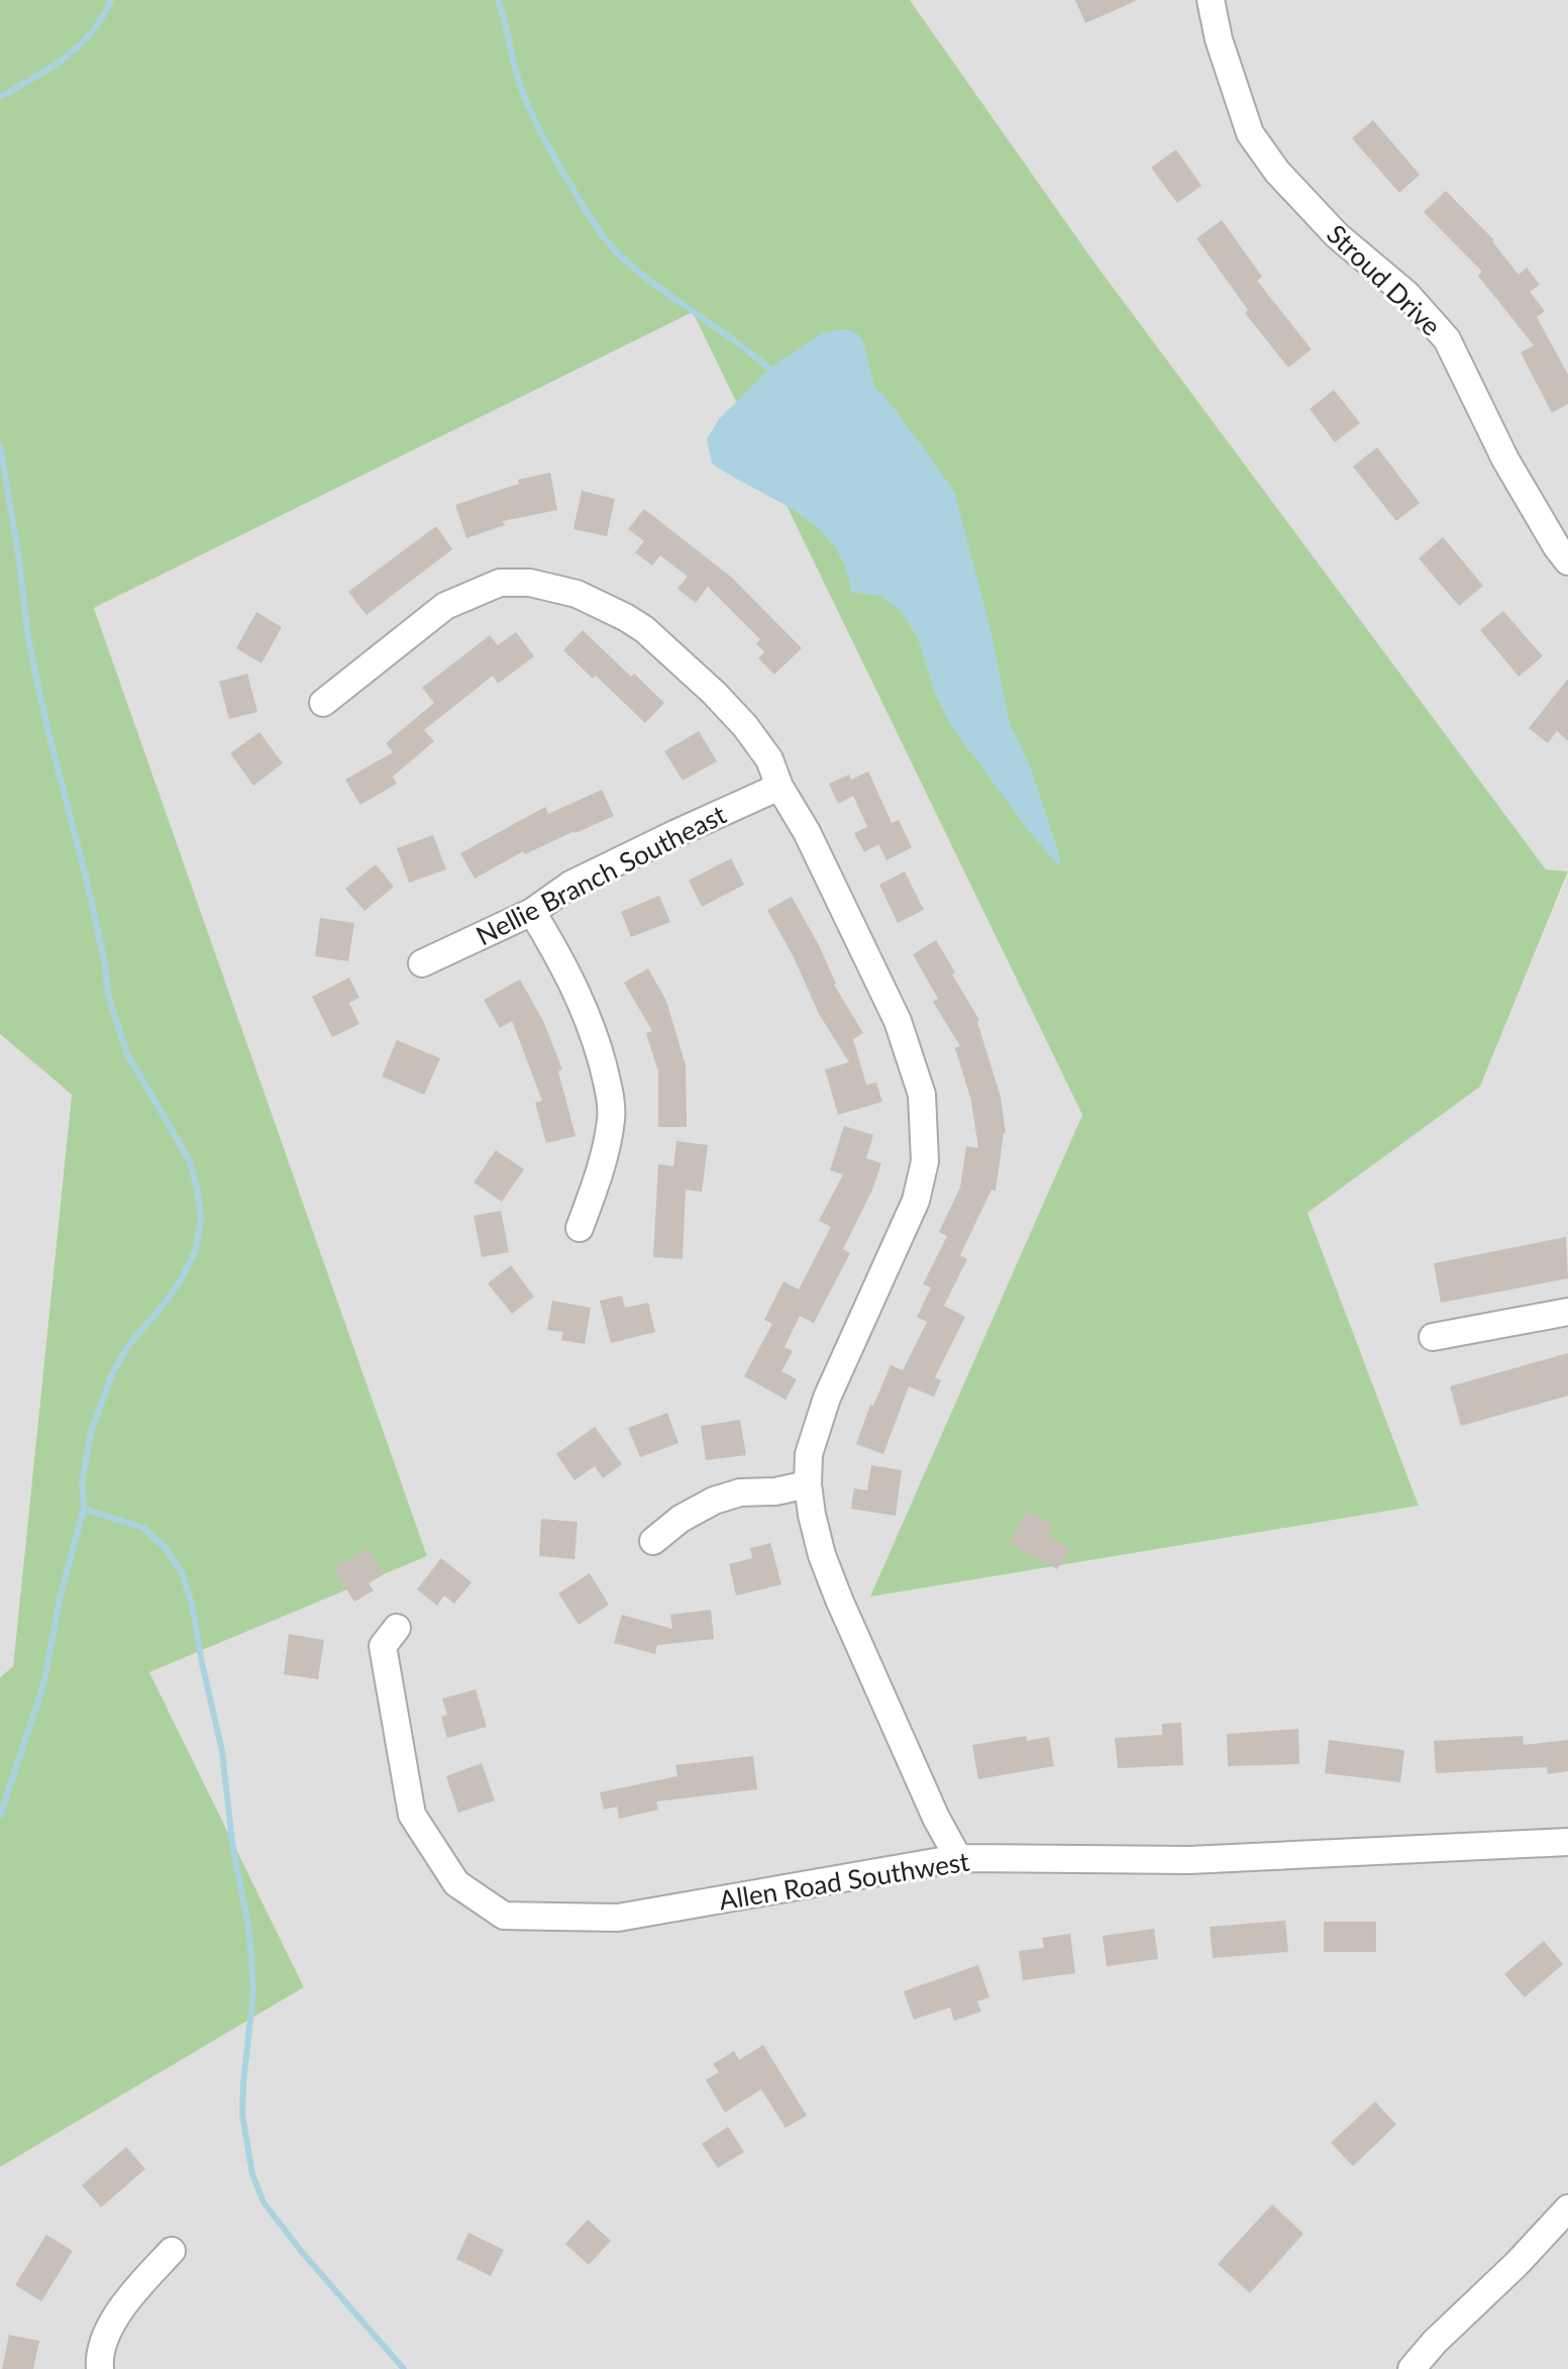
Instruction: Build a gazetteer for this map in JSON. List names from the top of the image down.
{
  "streets": {
    "street": ["Stroud Drive", "Nellie Branch Southeast", "Allen Road Southwest"]
  }
}
